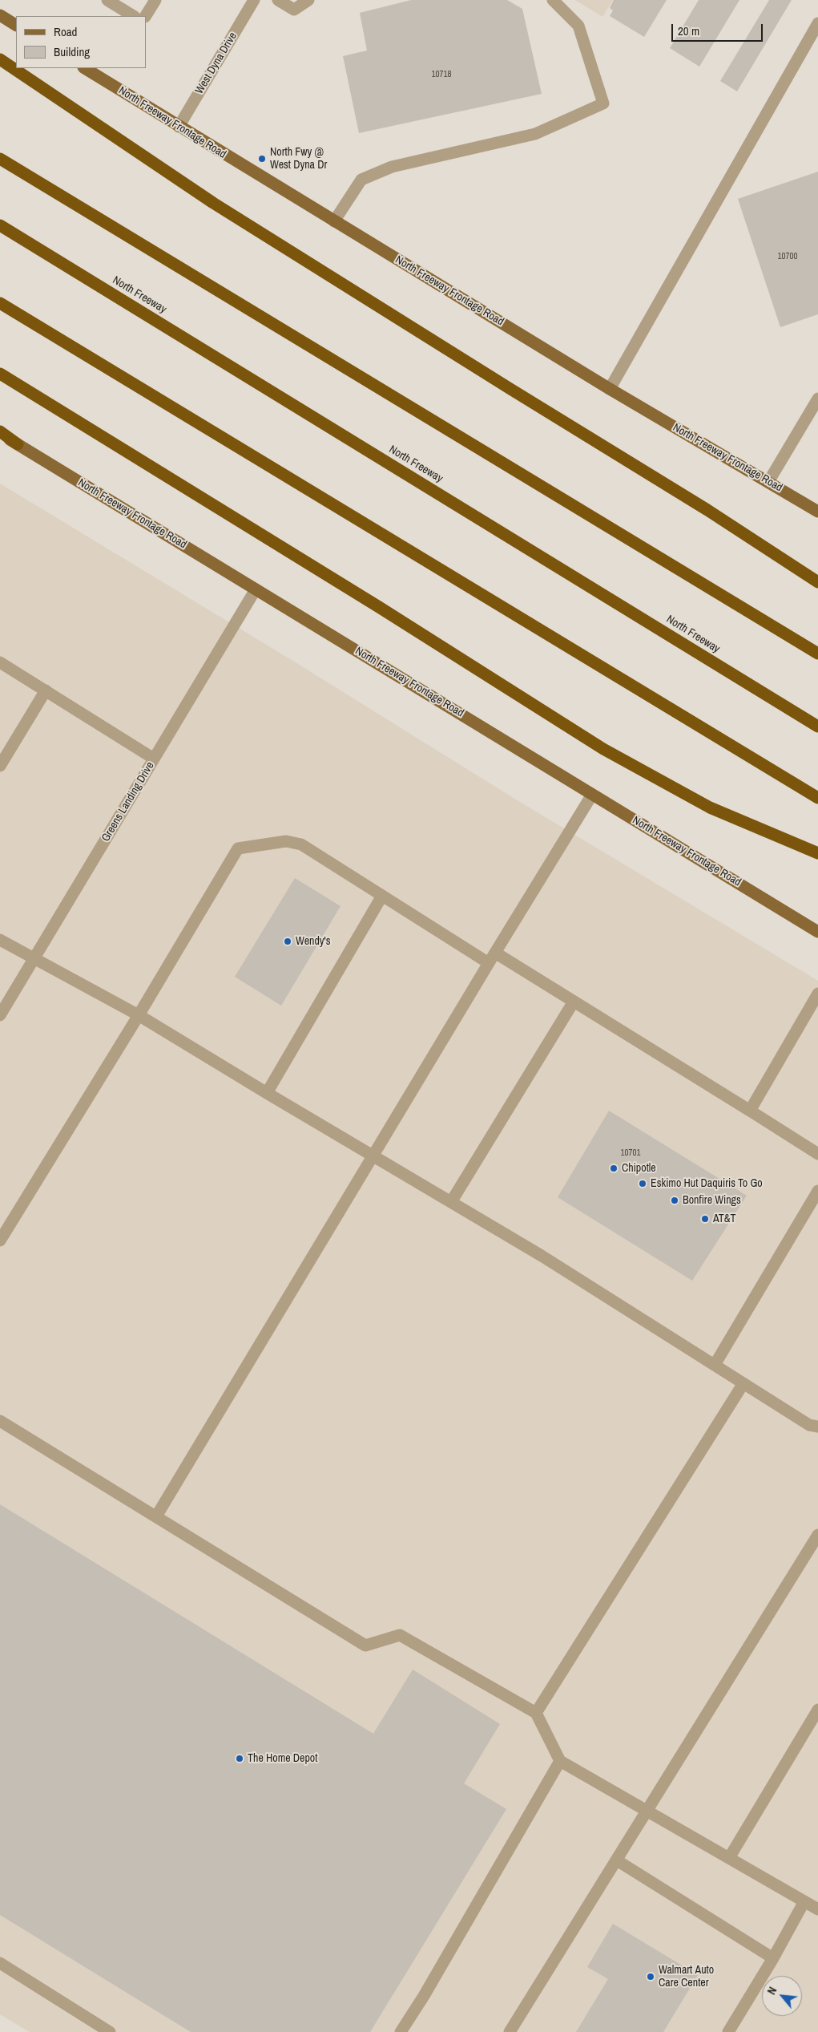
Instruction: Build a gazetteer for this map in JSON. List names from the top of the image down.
{
  "streets": {
    "highway": ["North Freeway"],
    "main road": ["North Freeway Frontage Road"],
    "street": ["West Dyna Drive", "Greens Landing Drive"]
  },
  "crossings": [
    ["West Dyna Drive", "North Freeway Frontage Road"],
    ["North Freeway Frontage Road", "Greens Landing Drive"]
  ],
  "places": [
    "North Fwy @ West Dyna Dr",
    "Wendy's",
    "Chipotle",
    "Eskimo Hut Daquiris To Go",
    "Bonfire Wings",
    "AT&T",
    "The Home Depot",
    "Walmart Auto Care Center"
  ],
  "house_numbers": ["10718", "10700", "10701"],
  "legend": ["Road", "Building"],
  "scale_bar": "20 m",
  "north": "top left"
}
